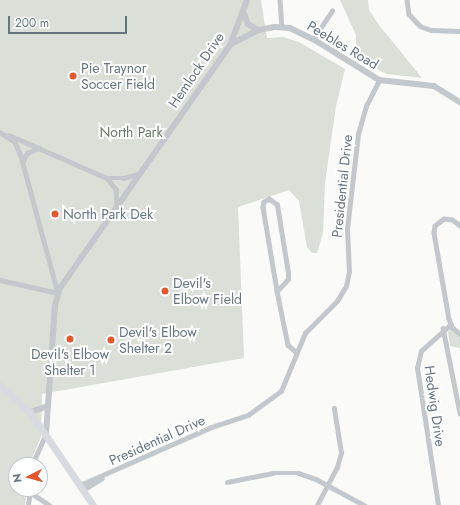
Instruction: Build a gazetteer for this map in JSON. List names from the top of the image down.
{
  "streets": {
    "street": [
      "Peebles Road",
      "Hemlock Drive",
      "Presidential Drive",
      "Hedwig Drive"
    ]
  },
  "crossings": [
    ["Peebles Road", "Hemlock Drive"],
    ["Peebles Road", "Presidential Drive"]
  ],
  "parks": ["North Park"],
  "places": [
    "Pie Traynor Soccer Field",
    "North Park Dek",
    "Devil's Elbow Field",
    "Devil's Elbow Shelter 1",
    "Devil's Elbow Shelter 2"
  ],
  "scale_bar": "200 m",
  "north": "left"
}
